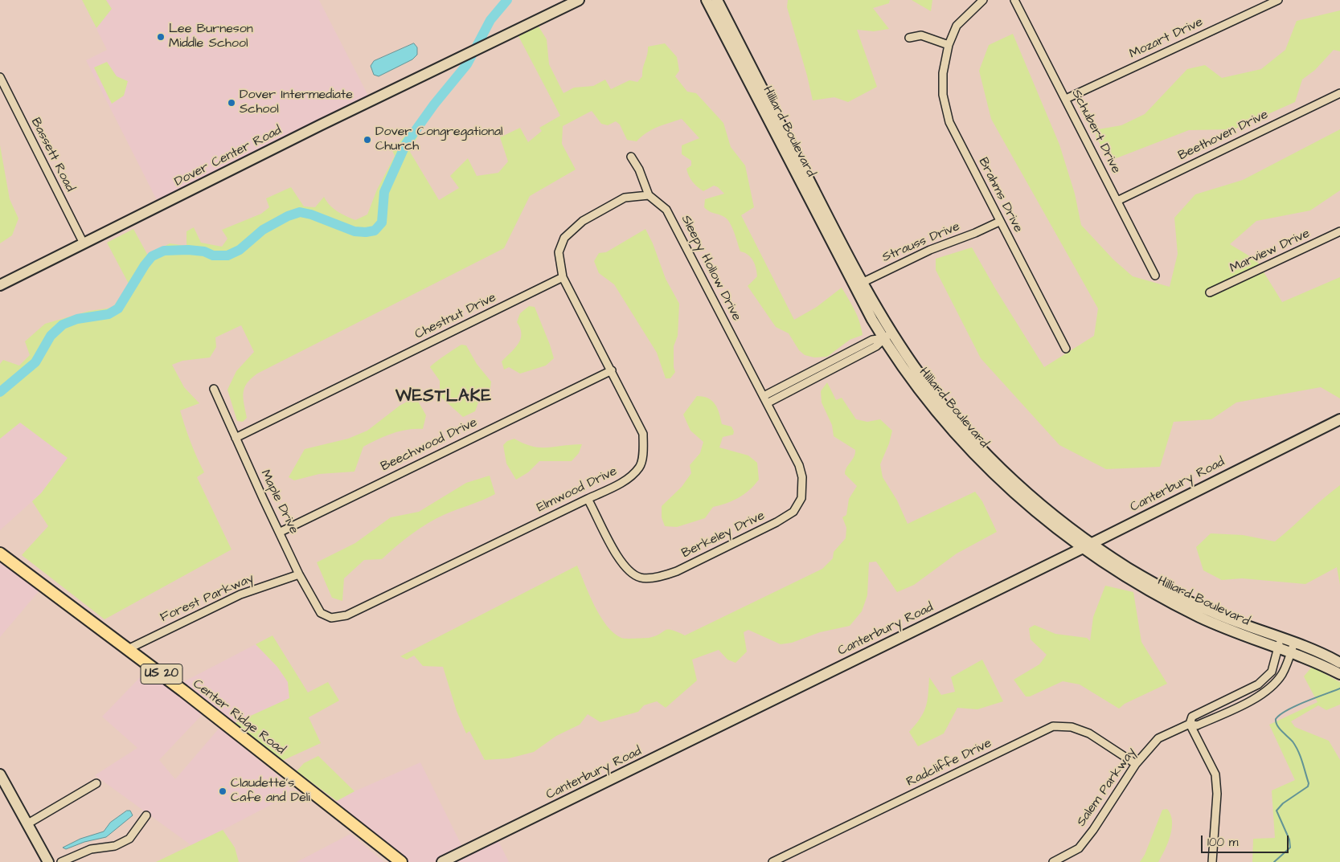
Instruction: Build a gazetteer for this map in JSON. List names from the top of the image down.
{
  "streets": {
    "main road": [
      "Hilliard Boulevard",
      "Dover Center Road",
      "Canterbury Road",
      "US 20",
      "Center Ridge Road"
    ],
    "street": [
      "Mozart Drive",
      "Schubert Drive",
      "Beethoven Drive",
      "Bassett Road",
      "Brahms Drive",
      "Strauss Drive",
      "Marview Drive",
      "Sleepy Hollow Drive",
      "Chestnut Drive",
      "Beechwood Drive",
      "Elmwood Drive",
      "Maple Drive",
      "Berkeley Drive",
      "Forest Parkway",
      "Radcliffe Drive",
      "Salem Parkway"
    ]
  },
  "crossings": [
    ["Mozart Drive", "Schubert Drive"],
    ["Hilliard Boulevard", "Strauss Drive"],
    ["Hilliard Boulevard", "Canterbury Road"],
    ["Hilliard Boulevard", "Salem Parkway"],
    ["Schubert Drive", "Beethoven Drive"],
    ["Bassett Road", "Dover Center Road"],
    ["Brahms Drive", "Strauss Drive"],
    ["Sleepy Hollow Drive", "Berkeley Drive"],
    ["Chestnut Drive", "Elmwood Drive"],
    ["Chestnut Drive", "Maple Drive"],
    ["Beechwood Drive", "Elmwood Drive"],
    ["Beechwood Drive", "Maple Drive"],
    ["Elmwood Drive", "Maple Drive"],
    ["Elmwood Drive", "Berkeley Drive"],
    ["Maple Drive", "Forest Parkway"],
    ["Forest Parkway", "Center Ridge Road"],
    ["Radcliffe Drive", "Salem Parkway"]
  ],
  "districts": ["WESTLAKE"],
  "places": [
    "Lee Burneson Middle School",
    "Dover Intermediate School",
    "Dover Congregational Church",
    "Claudette's Cafe and Deli"
  ],
  "scale_bar": "100 m"
}
